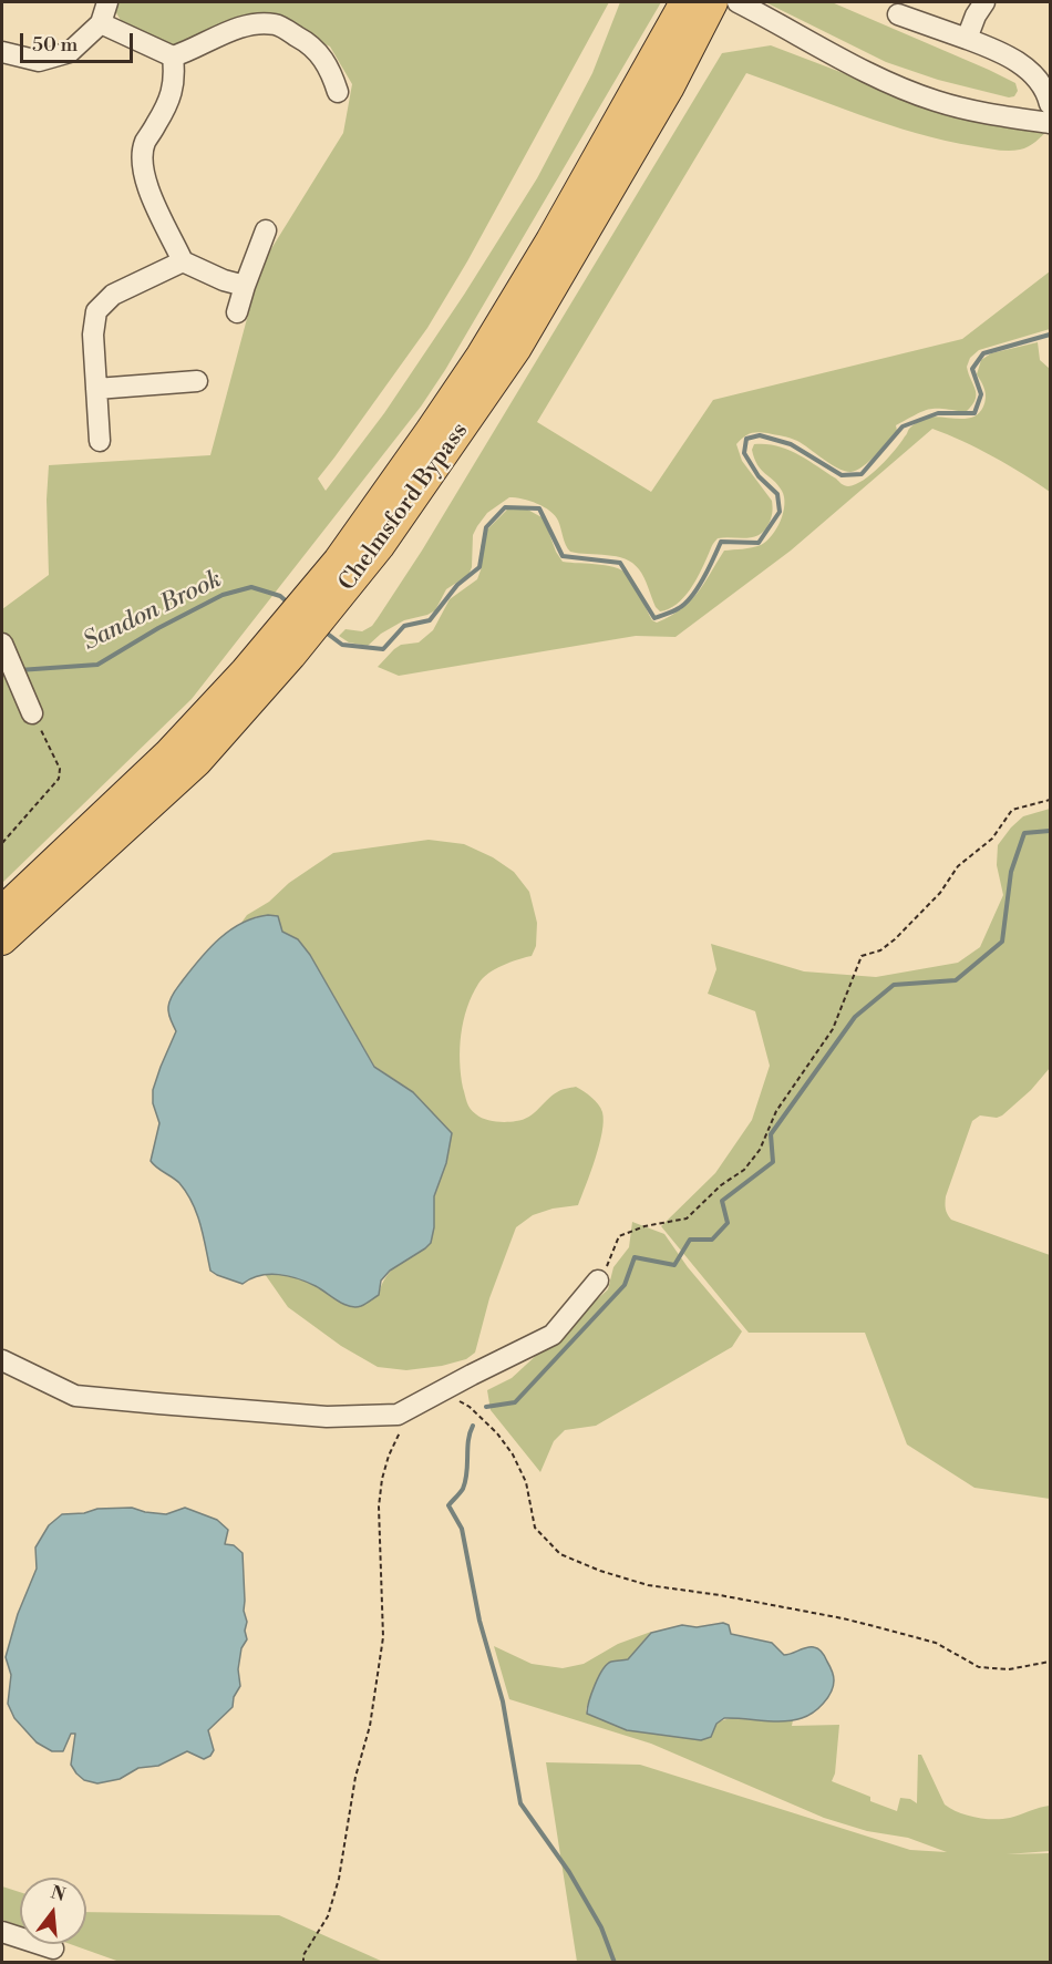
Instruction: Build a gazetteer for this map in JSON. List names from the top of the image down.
{
  "streets": {
    "highway": ["Chelmsford Bypass"]
  },
  "water": ["Sandon Brook"],
  "scale_bar": "50 m",
  "north": "top"
}
